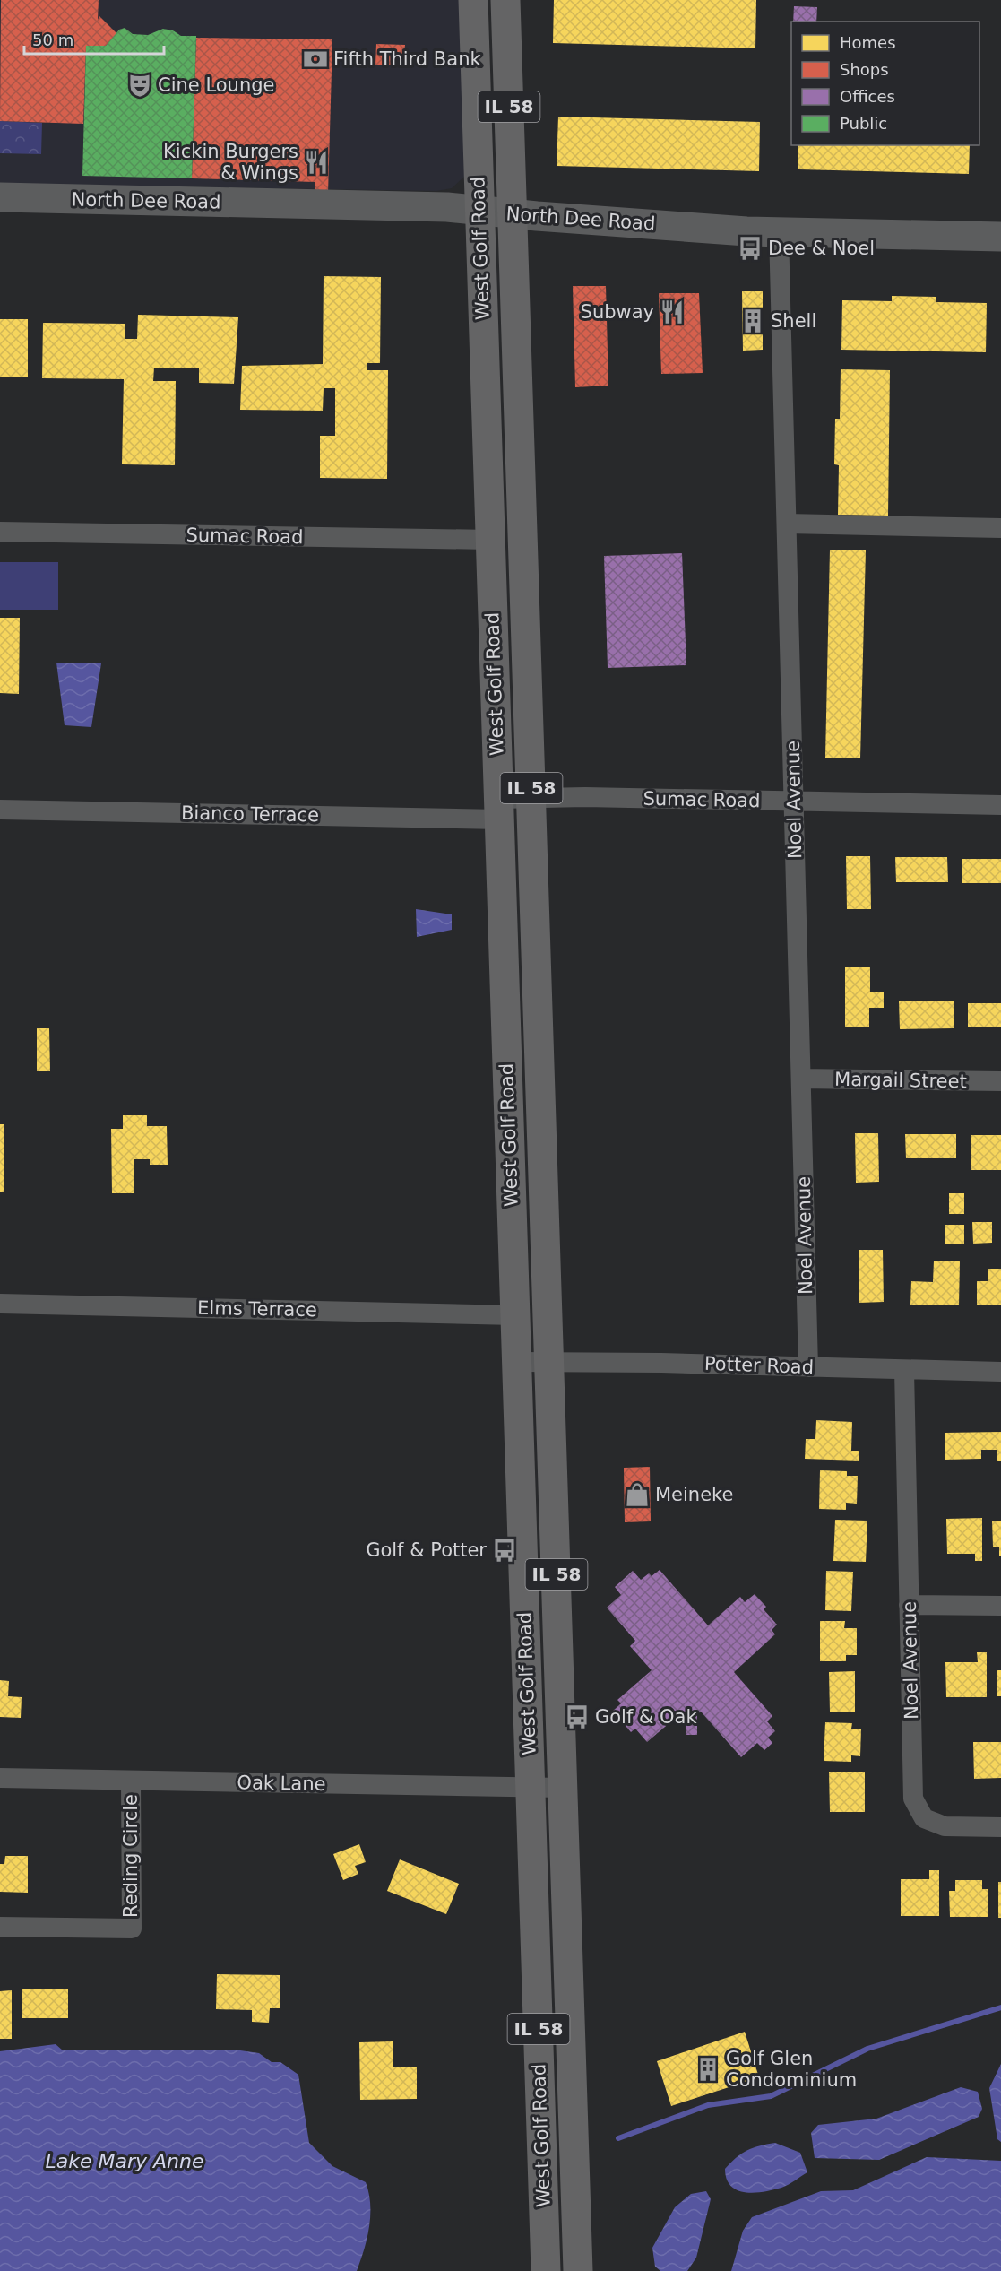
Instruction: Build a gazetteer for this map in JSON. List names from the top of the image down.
{
  "streets": {
    "main road": ["IL 58", "West Golf Road"],
    "street": [
      "North Dee Road",
      "Sumac Road",
      "Noel Avenue",
      "Bianco Terrace",
      "Margail Street",
      "Elms Terrace",
      "Potter Road",
      "Oak Lane",
      "Reding Circle"
    ]
  },
  "crossings": [
    ["North Dee Road", "West Golf Road"],
    ["North Dee Road", "Noel Avenue"],
    ["West Golf Road", "Sumac Road"],
    ["West Golf Road", "Bianco Terrace"],
    ["West Golf Road", "Elms Terrace"],
    ["West Golf Road", "Potter Road"],
    ["West Golf Road", "Oak Lane"],
    ["Sumac Road", "Noel Avenue"],
    ["Sumac Road", "Bianco Terrace"],
    ["Noel Avenue", "Margail Street"],
    ["Noel Avenue", "Potter Road"],
    ["Oak Lane", "Reding Circle"]
  ],
  "water": ["Lake Mary Anne"],
  "places": {
    "bank": ["Fifth Third Bank"],
    "theatre": ["Cine Lounge"],
    "restaurant": ["Kickin Burgers & Wings", "Subway"],
    "bus stop": ["Dee & Noel", "Golf & Potter", "Golf & Oak"],
    "building": ["Shell", "Golf Glen Condominium"],
    "shop": ["Meineke"]
  },
  "legend": [
    "Homes",
    "Shops",
    "Offices",
    "Public"
  ],
  "scale_bar": "50 m"
}
